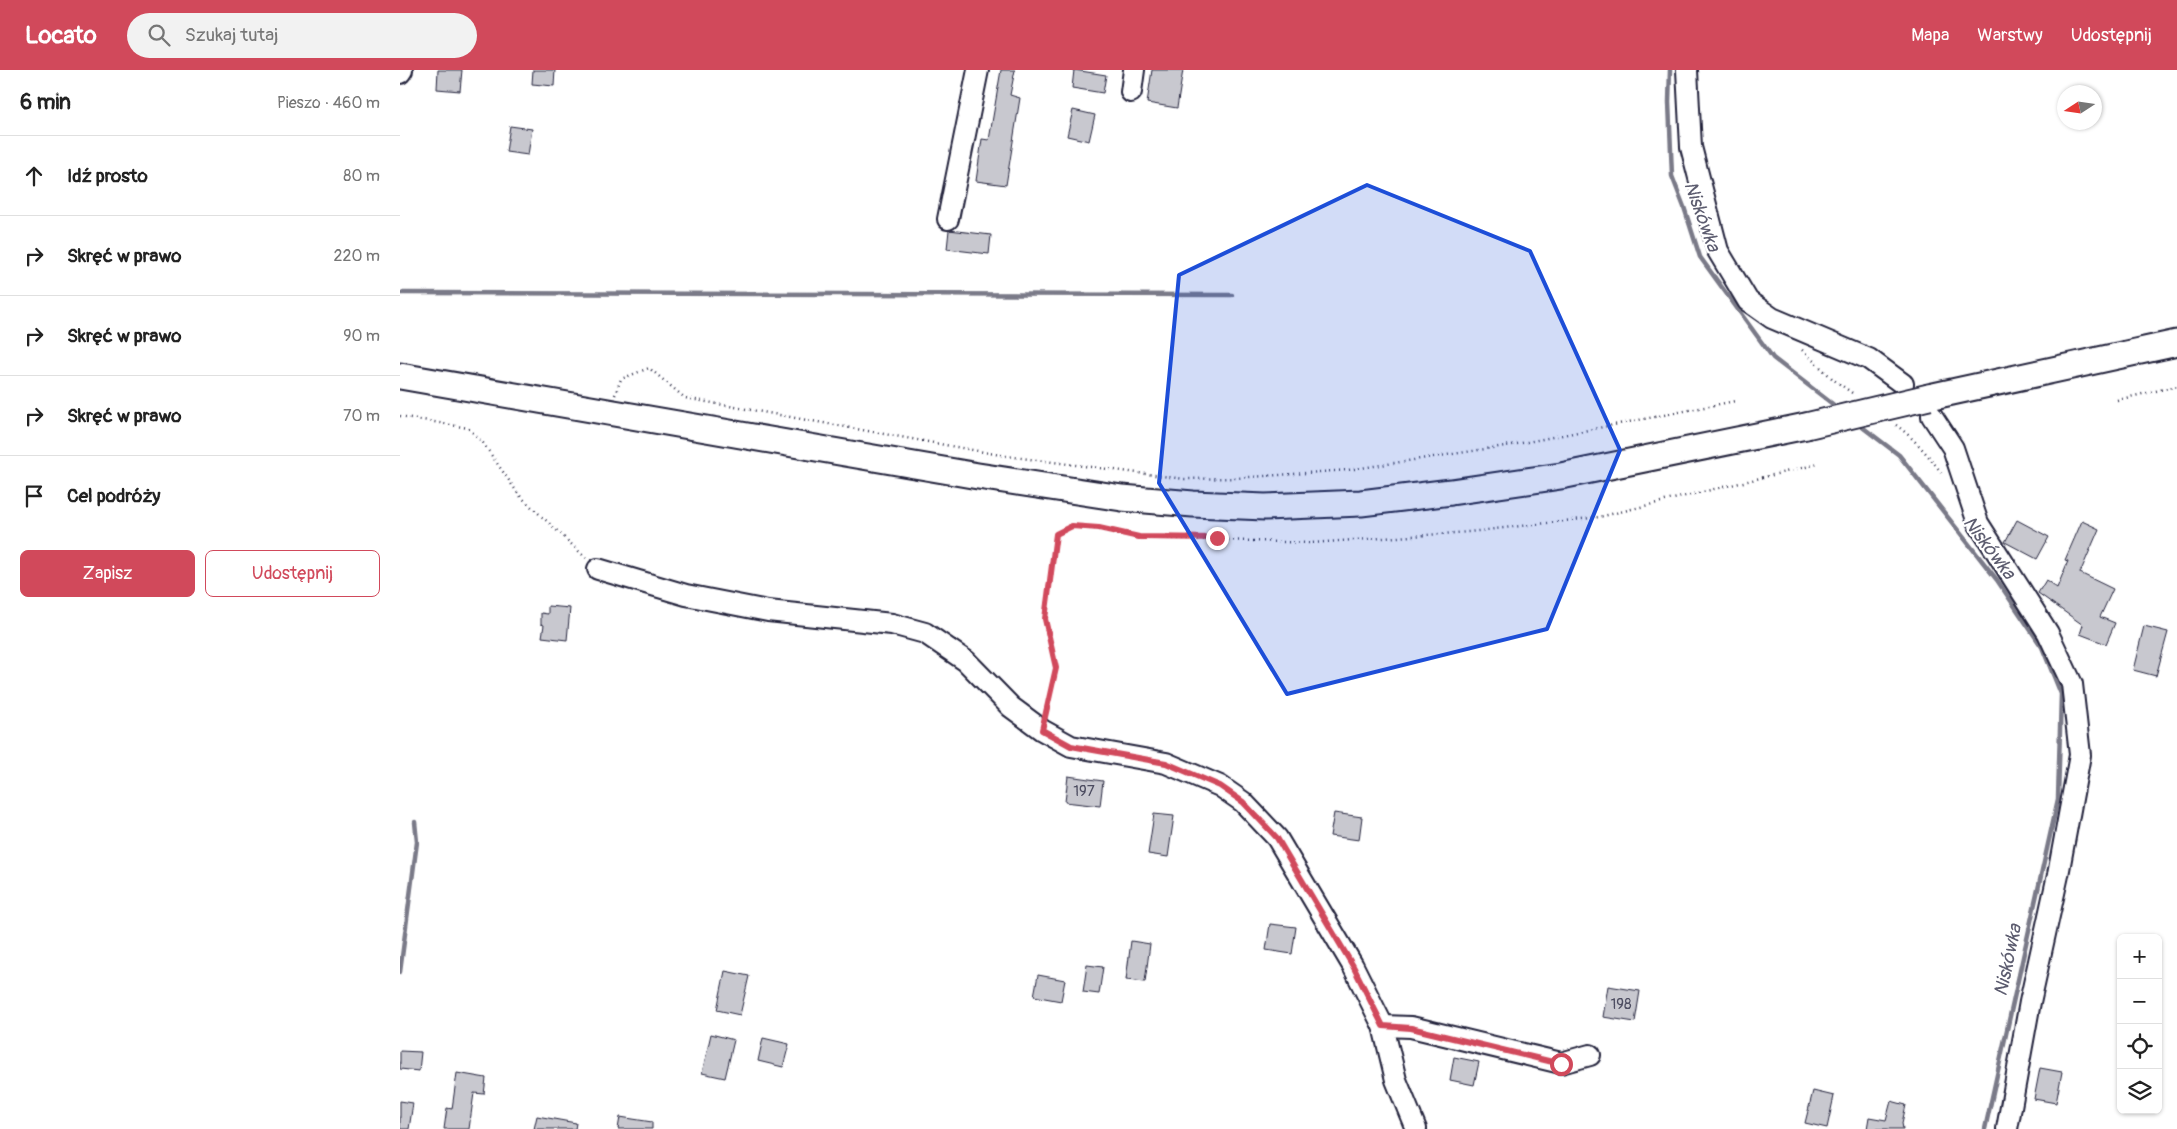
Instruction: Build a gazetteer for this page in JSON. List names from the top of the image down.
{
  "water": ["Niskówka"],
  "house_numbers": ["197", "198"],
  "north": "left",
  "page": {
    "header": "Locato",
    "search": "Szukaj tutaj",
    "nav": ["Mapa", "Warstwy", "Udostępnij"],
    "heading": ["6 min", "Pieszo · 460 m"],
    "list": [
      ["Idź prosto", "80 m"],
      ["Skręć w prawo", "220 m"],
      ["Skręć w prawo", "90 m"],
      ["Skręć w prawo", "70 m"],
      "Cel podróży"
    ],
    "buttons": ["Zapisz", "Udostępnij"],
    "map_buttons": ["+", "−"]
  }
}
